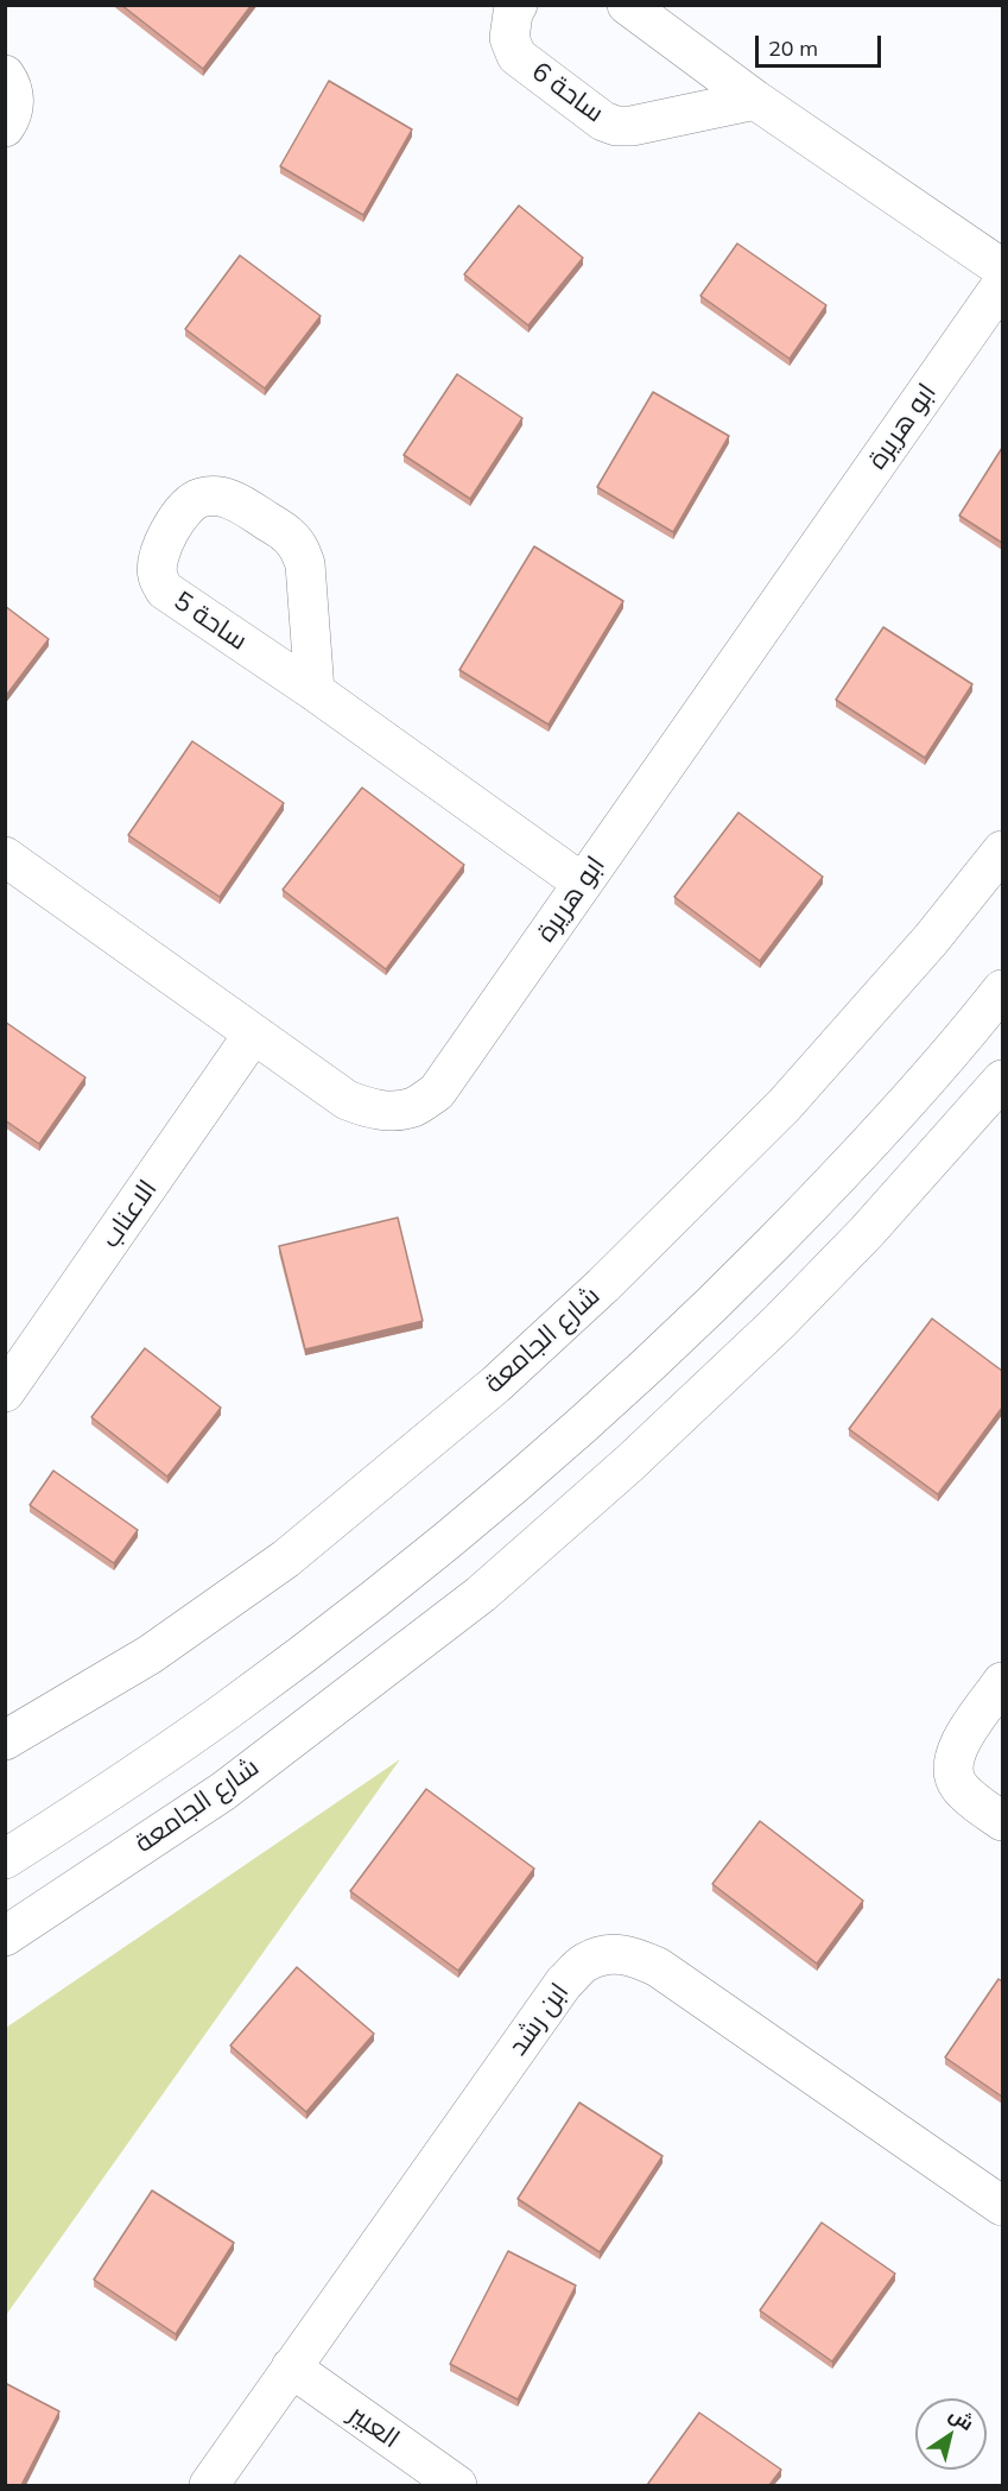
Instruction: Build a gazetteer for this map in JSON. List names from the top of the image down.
{
  "streets": {
    "main road": [
      "ساحة 6",
      "ابو هريرة",
      "ساحة 5",
      "الاعناب",
      "شارع الجامعة",
      "ابن رشد",
      "العبير"
    ]
  },
  "crossings": [
    ["ابو هريرة", "ساحة 5"],
    ["ابو هريرة", "الاعناب"],
    ["ابن رشد", "العبير"]
  ],
  "scale_bar": "20 m",
  "north": "top right"
}
